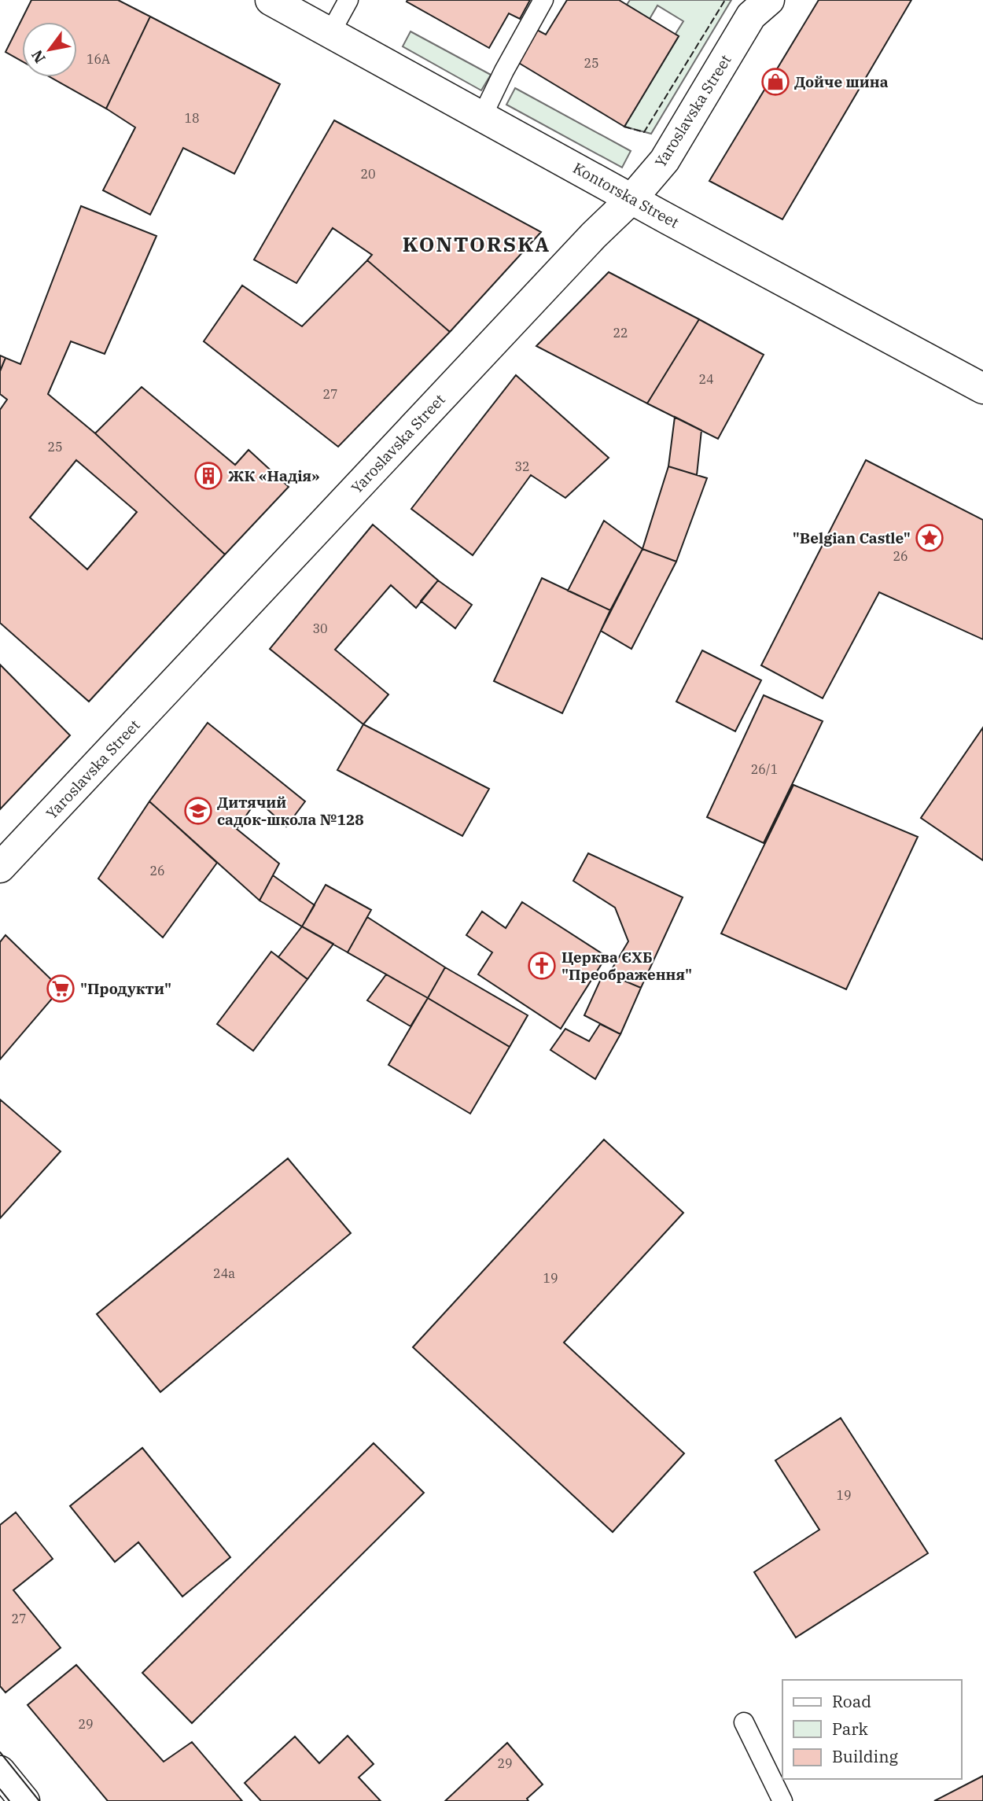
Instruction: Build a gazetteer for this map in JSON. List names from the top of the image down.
{
  "streets": {
    "street": ["Yaroslavska Street", "Kontorska Street"]
  },
  "crossings": [
    ["Yaroslavska Street", "Kontorska Street"]
  ],
  "districts": ["KONTORSKA"],
  "places": {
    "shop": ["Дойче шина"],
    "building": ["ЖК «Надія»"],
    "place": ["\"Belgian Castle\""],
    "school or university": ["Дитячий садок-школа №128"],
    "church": ["Церква ЄХБ \"Преображення\""],
    "supermarket": ["\"Продукти\""]
  },
  "house_numbers": [
    "16А",
    "25",
    "18",
    "20",
    "22",
    "24",
    "27",
    "25",
    "32",
    "26",
    "30",
    "26/1",
    "26",
    "24а",
    "19",
    "19",
    "27",
    "29",
    "29"
  ],
  "legend": ["Road", "Park", "Building"],
  "north": "bottom left"
}
